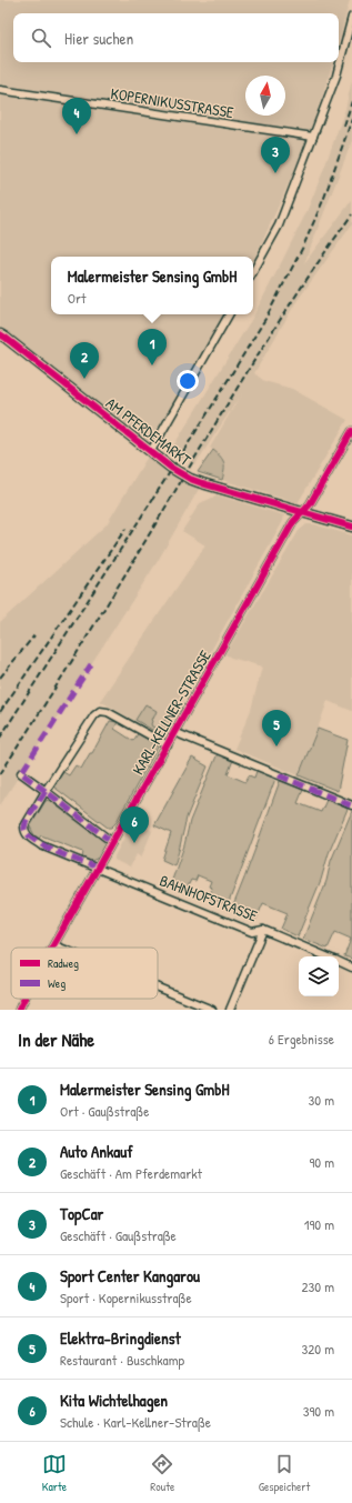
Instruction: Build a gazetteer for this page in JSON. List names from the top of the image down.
{
  "streets": {
    "street": [
      "KOPERNIKUSSTRASSE",
      "AM PFERDEMARKT",
      "KARL-KELLNER-STRASSE",
      "BAHNHOFSTRASSE"
    ]
  },
  "crossings": [
    ["AM PFERDEMARKT", "KARL-KELLNER-STRASSE"],
    ["KARL-KELLNER-STRASSE", "BAHNHOFSTRASSE"]
  ],
  "legend": ["Radweg", "Weg"],
  "north": "top",
  "page": {
    "search": "Hier suchen",
    "pins": [
      "4",
      "3",
      "1",
      "2",
      "5",
      "6"
    ],
    "popup": ["Malermeister Sensing GmbH", "Ort"],
    "heading": ["In der Nähe", "6 Ergebnisse"],
    "list": [
      {
        "mark": "1",
        "name": "Malermeister Sensing GmbH",
        "note": "Ort · Gaußstraße",
        "value": "30 m"
      },
      {
        "mark": "2",
        "name": "Auto Ankauf",
        "note": "Geschäft · Am Pferdemarkt",
        "value": "90 m"
      },
      {
        "mark": "3",
        "name": "TopCar",
        "note": "Geschäft · Gaußstraße",
        "value": "190 m"
      },
      {
        "mark": "4",
        "name": "Sport Center Kangarou",
        "note": "Sport · Kopernikusstraße",
        "value": "230 m"
      },
      {
        "mark": "5",
        "name": "Elektra-Bringdienst",
        "note": "Restaurant · Buschkamp",
        "value": "320 m"
      },
      {
        "mark": "6",
        "name": "Kita Wichtelhagen",
        "note": "Schule · Karl-Kellner-Straße",
        "value": "390 m"
      }
    ],
    "nav": ["Karte", "Route", "Gespeichert"]
  }
}
